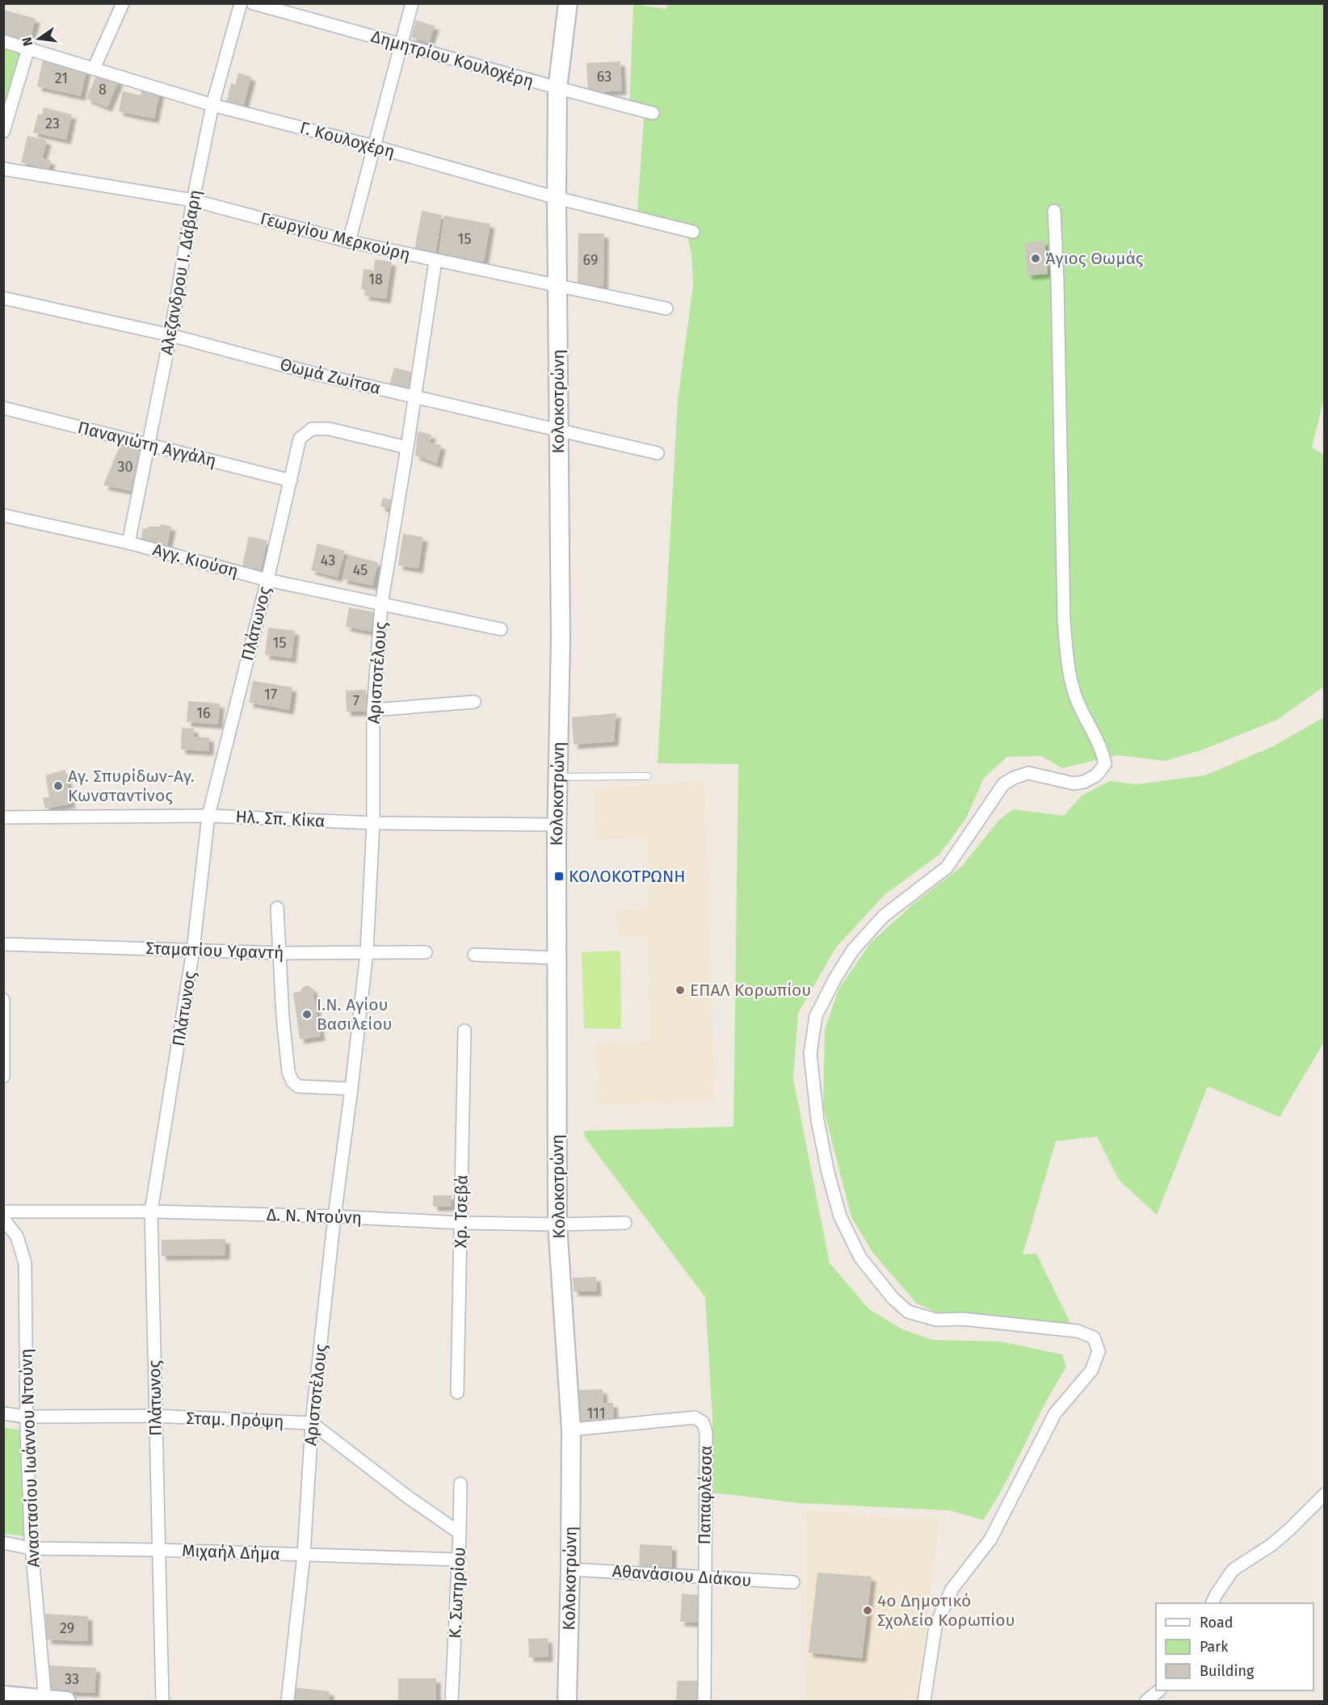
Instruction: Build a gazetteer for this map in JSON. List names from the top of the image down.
{
  "streets": {
    "street": [
      "Δημητρίου Κουλοχέρη",
      "Γ. Κουλοχέρη",
      "Γεωργίου Μερκούρη",
      "Αλεζανδρου Ι. Δάβαρη",
      "Θωμά Ζωίτσα",
      "Κολοκοτρώνη",
      "Παναγιώτη Αγγάλη",
      "Αγγ. Κιούση",
      "Πλάτωνος",
      "Αριστοτέλους",
      "Ηλ. Σπ. Κίκα",
      "Σταματίου Υφαντή",
      "Χρ. Τσεβά",
      "Δ. Ν. Ντούνη",
      "Σταμ. Πρόψη",
      "Αναστασίου Ιωάννου Ντούνη",
      "Παπαφλέσσα",
      "Μιχαήλ Δήμα",
      "Αθανάσιου Διάκου",
      "Κ. Σωτηρίου"
    ]
  },
  "crossings": [
    ["Δημητρίου Κουλοχέρη", "Κολοκοτρώνη"],
    ["Γ. Κουλοχέρη", "Αλεζανδρου Ι. Δάβαρη"],
    ["Γ. Κουλοχέρη", "Κολοκοτρώνη"],
    ["Γεωργίου Μερκούρη", "Αλεζανδρου Ι. Δάβαρη"],
    ["Γεωργίου Μερκούρη", "Κολοκοτρώνη"],
    ["Γεωργίου Μερκούρη", "Αριστοτέλους"],
    ["Αλεζανδρου Ι. Δάβαρη", "Θωμά Ζωίτσα"],
    ["Αλεζανδρου Ι. Δάβαρη", "Παναγιώτη Αγγάλη"],
    ["Αλεζανδρου Ι. Δάβαρη", "Αγγ. Κιούση"],
    ["Θωμά Ζωίτσα", "Κολοκοτρώνη"],
    ["Θωμά Ζωίτσα", "Αριστοτέλους"],
    ["Κολοκοτρώνη", "Ηλ. Σπ. Κίκα"],
    ["Κολοκοτρώνη", "Δ. Ν. Ντούνη"],
    ["Κολοκοτρώνη", "Παπαφλέσσα"],
    ["Κολοκοτρώνη", "Αθανάσιου Διάκου"],
    ["Παναγιώτη Αγγάλη", "Πλάτωνος"],
    ["Αγγ. Κιούση", "Πλάτωνος"],
    ["Αγγ. Κιούση", "Αριστοτέλους"],
    ["Πλάτωνος", "Αριστοτέλους"],
    ["Πλάτωνος", "Ηλ. Σπ. Κίκα"],
    ["Πλάτωνος", "Σταματίου Υφαντή"],
    ["Πλάτωνος", "Δ. Ν. Ντούνη"],
    ["Πλάτωνος", "Σταμ. Πρόψη"],
    ["Πλάτωνος", "Μιχαήλ Δήμα"],
    ["Αριστοτέλους", "Ηλ. Σπ. Κίκα"],
    ["Αριστοτέλους", "Σταματίου Υφαντή"],
    ["Αριστοτέλους", "Δ. Ν. Ντούνη"],
    ["Αριστοτέλους", "Σταμ. Πρόψη"],
    ["Αριστοτέλους", "Μιχαήλ Δήμα"],
    ["Χρ. Τσεβά", "Δ. Ν. Ντούνη"],
    ["Σταμ. Πρόψη", "Αναστασίου Ιωάννου Ντούνη"],
    ["Αναστασίου Ιωάννου Ντούνη", "Μιχαήλ Δήμα"],
    ["Παπαφλέσσα", "Αθανάσιου Διάκου"],
    ["Μιχαήλ Δήμα", "Κ. Σωτηρίου"]
  ],
  "places": {
    "other": [
      "Άγιος Θωμάς",
      "Αγ. Σπυρίδων-Αγ. Κωνσταντίνος",
      "ΕΠΑΛ Κορωπίου",
      "Ι.Ν. Αγίου Βασιλείου",
      "4ο Δημοτικό Σχολείο Κορωπίου"
    ],
    "transit": ["ΚΟΛΟΚΟΤΡΩΝΗ"]
  },
  "house_numbers": [
    "63",
    "21",
    "8",
    "23",
    "15",
    "69",
    "18",
    "30",
    "43",
    "45",
    "15",
    "17",
    "7",
    "16",
    "111",
    "29",
    "33"
  ],
  "legend": ["Road", "Park", "Building"],
  "north": "left"
}
